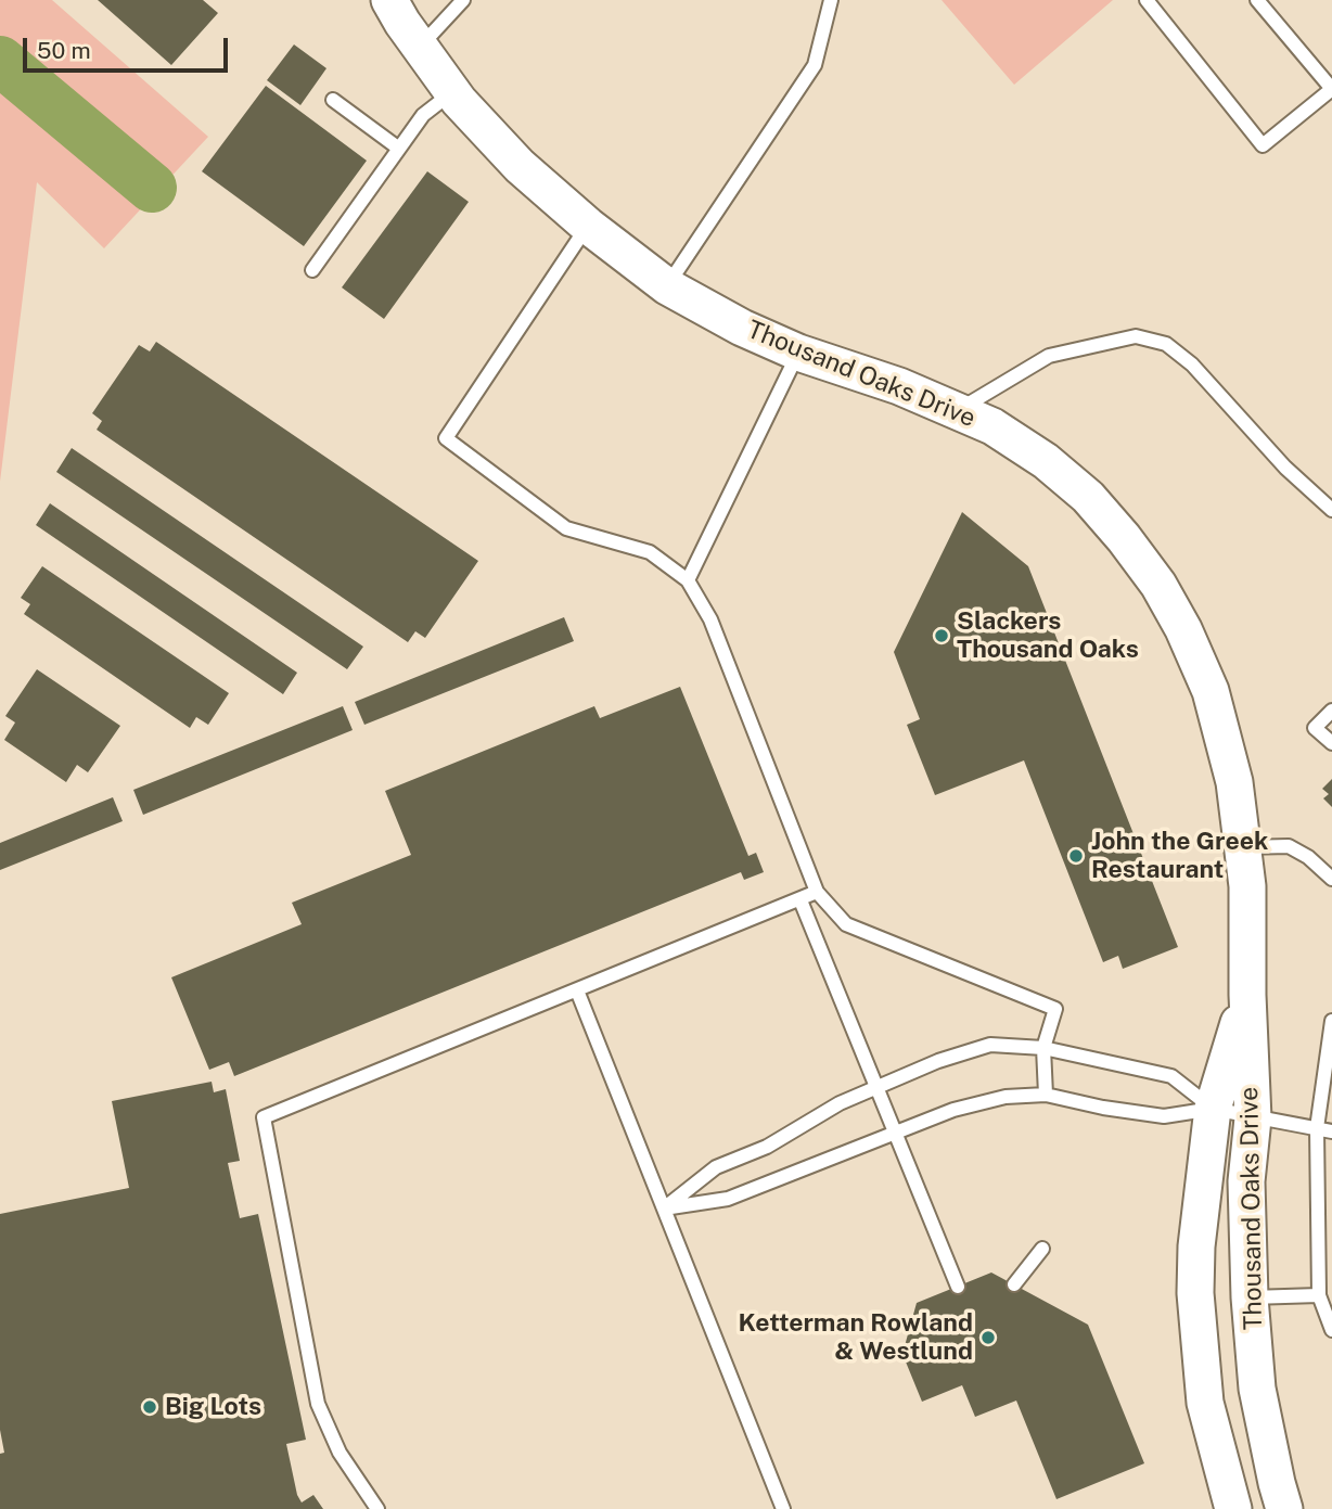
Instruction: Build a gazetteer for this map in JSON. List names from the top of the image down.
{
  "streets": {
    "main road": ["Thousand Oaks Drive"]
  },
  "places": [
    "Slackers Thousand Oaks",
    "John the Greek Restaurant",
    "Ketterman Rowland & Westlund",
    "Big Lots"
  ],
  "scale_bar": "50 m"
}
